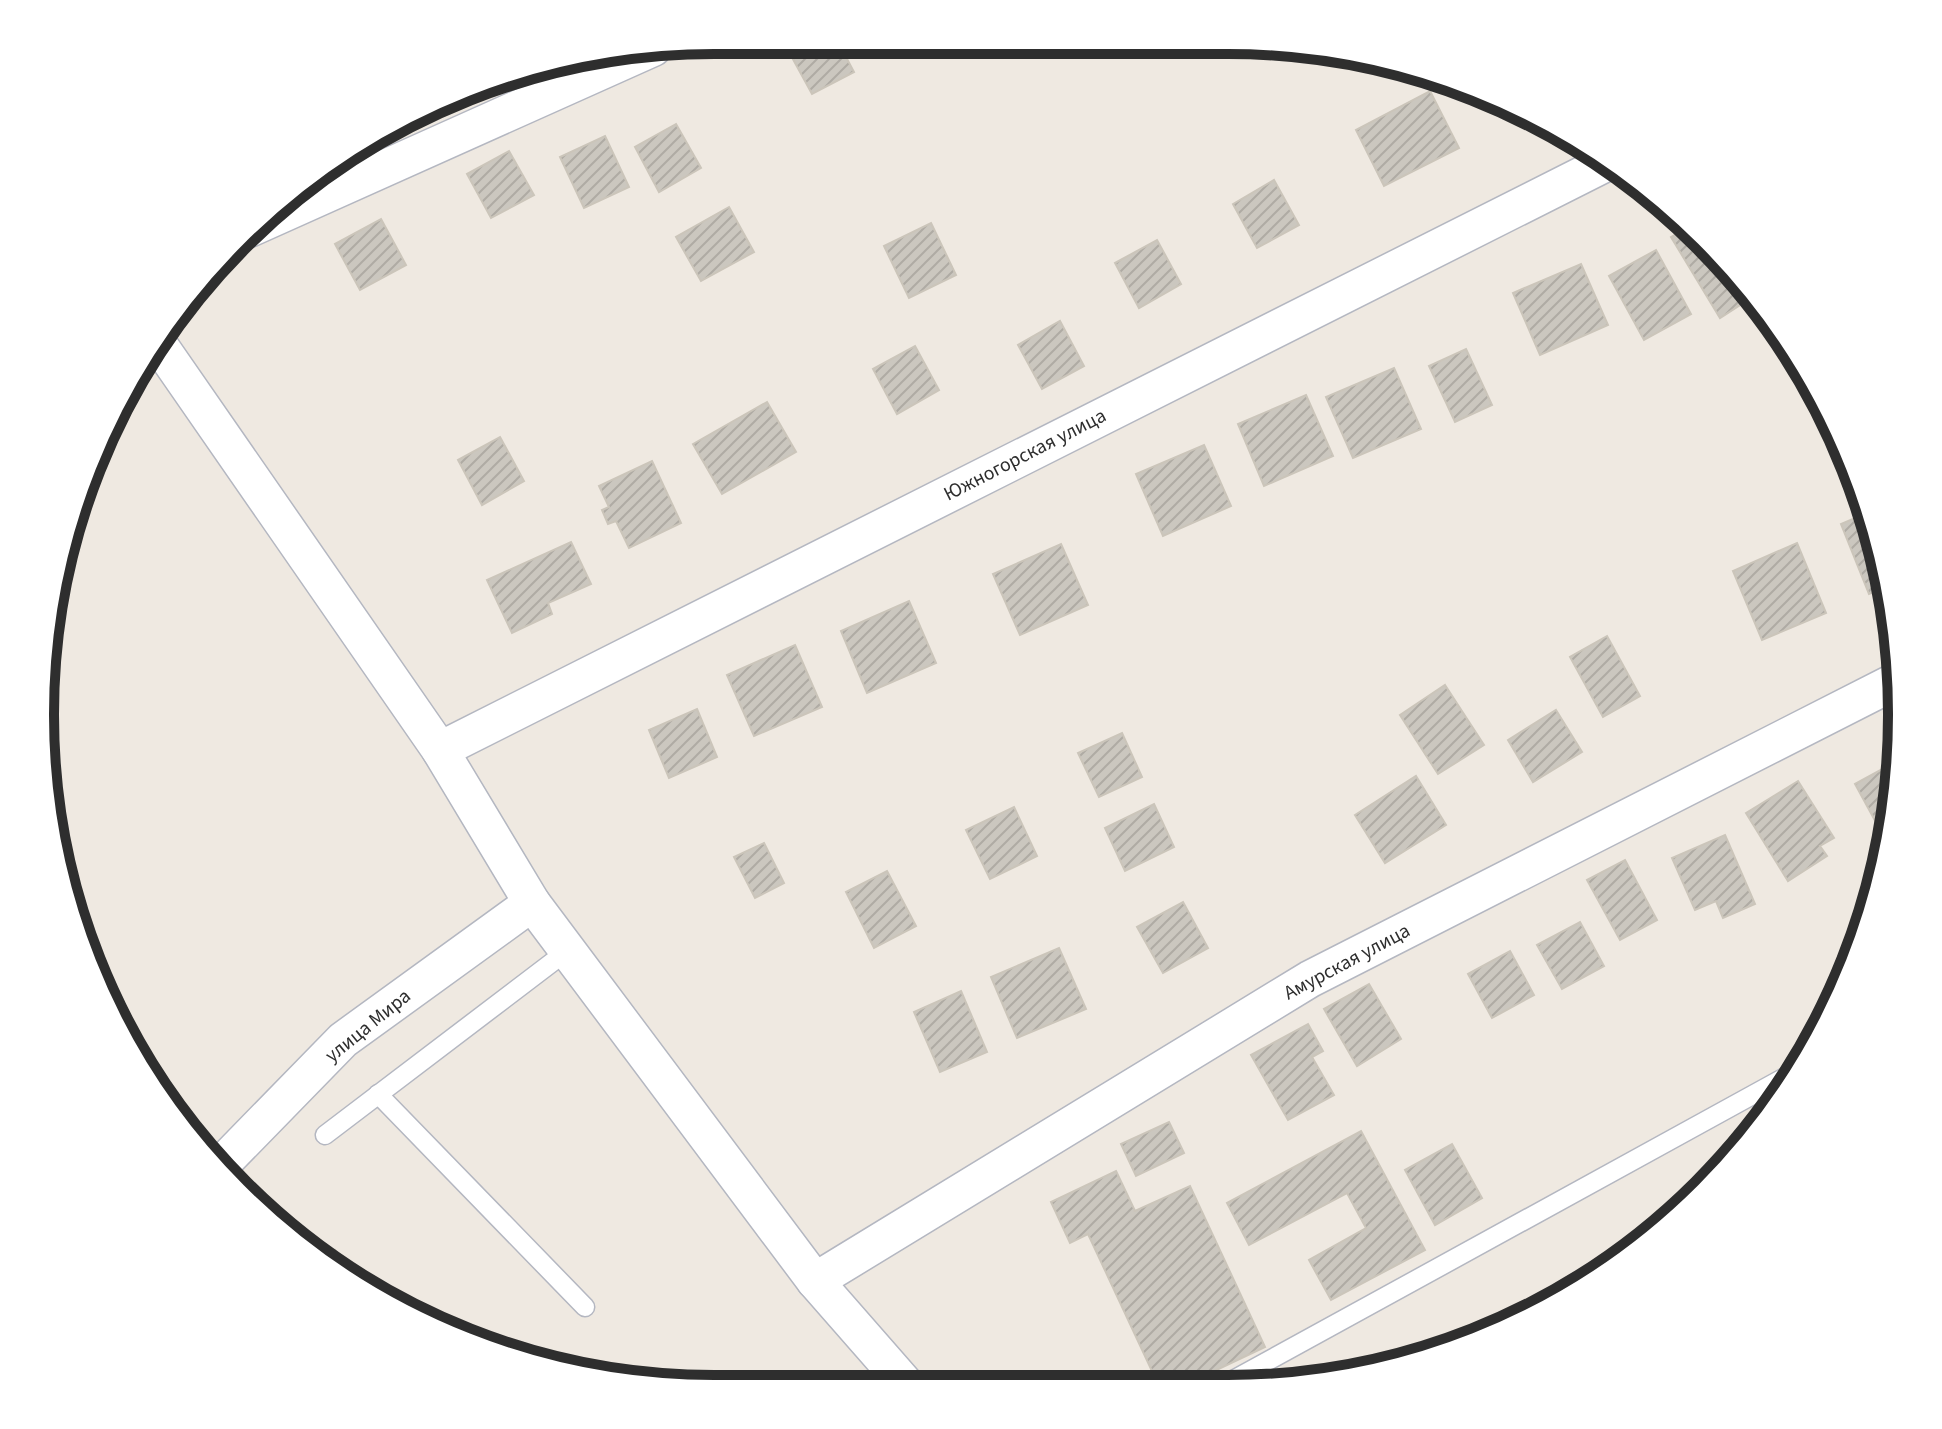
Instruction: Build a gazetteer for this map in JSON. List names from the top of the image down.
{
  "streets": {
    "street": ["Южногорская улица", "Амурская улица", "улица Мира"]
  }
}
